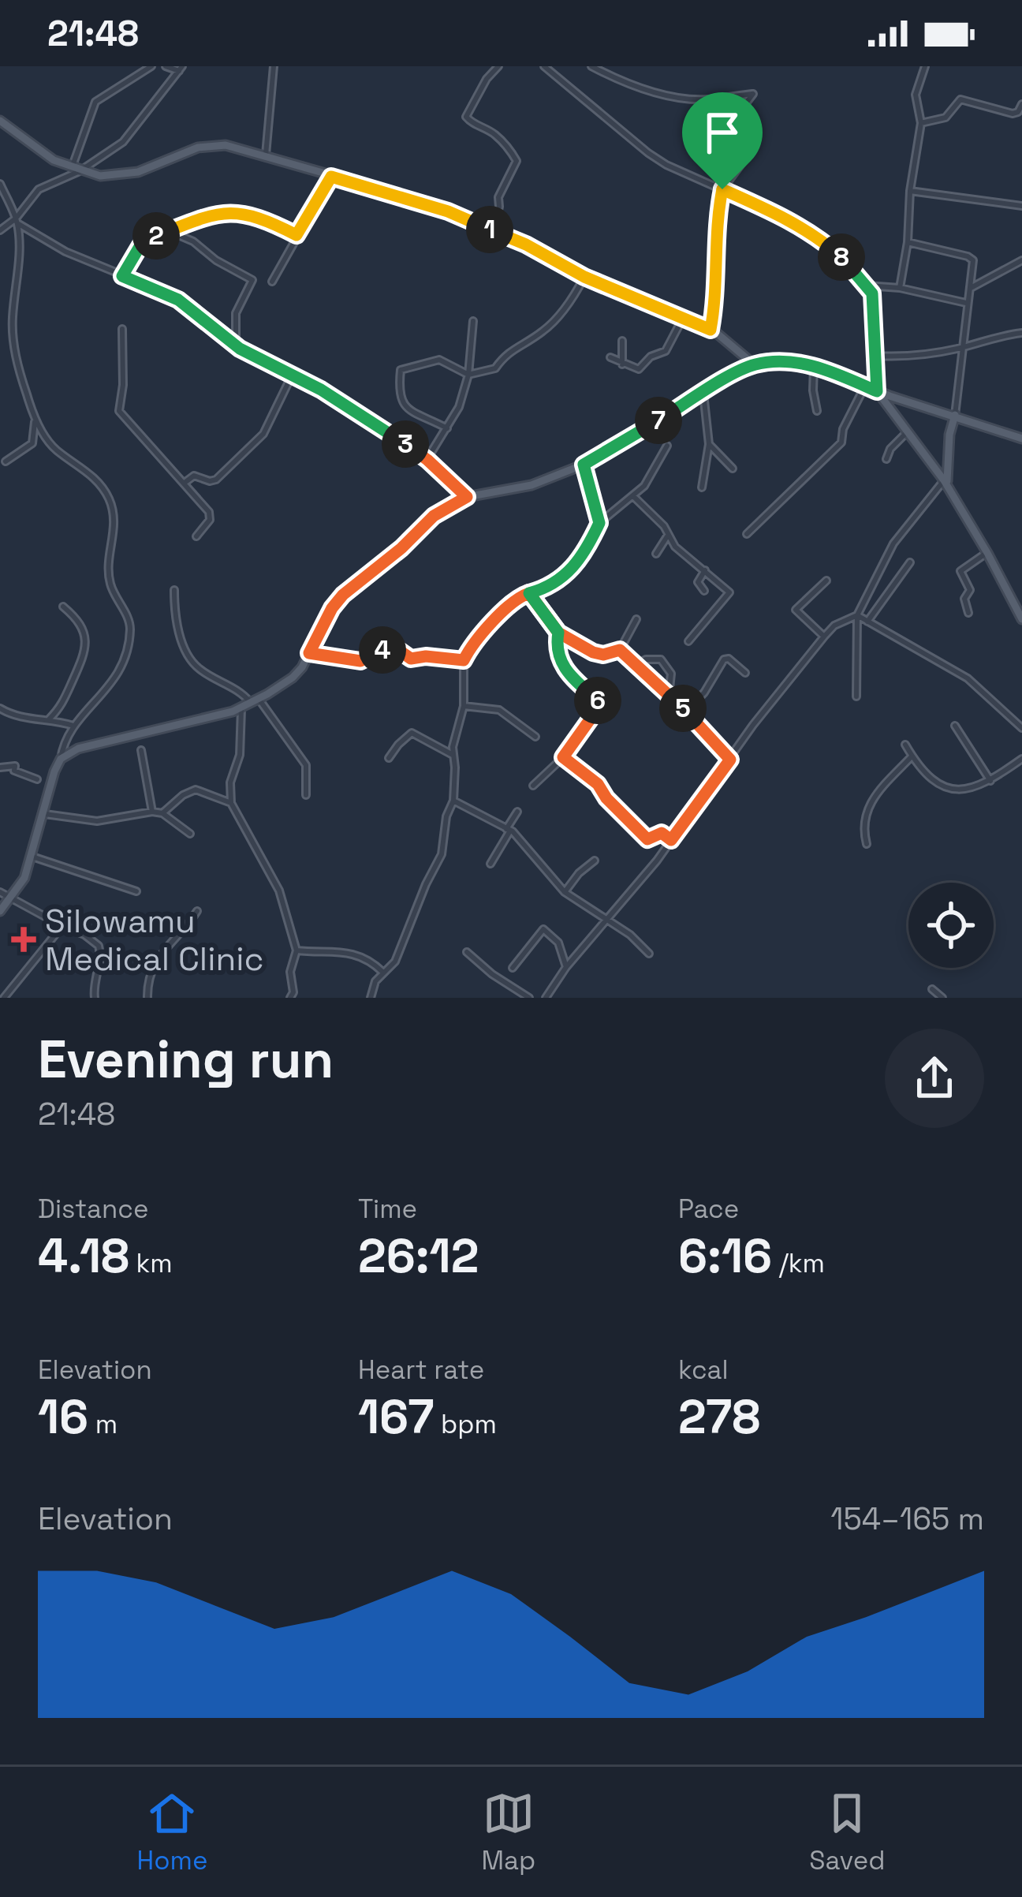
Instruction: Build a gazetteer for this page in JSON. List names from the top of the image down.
{
  "places": {
    "health": ["Silowamu Medical Clinic"]
  },
  "page": {
    "status": "21:48",
    "pins": [
      "1",
      "2",
      "8",
      "7",
      "3",
      "4",
      "6",
      "5"
    ],
    "heading": ["Evening run", "21:48"],
    "stats": [
      ["Distance", "4.18 km"],
      ["Time", "26:12"],
      ["Pace", "6:16 /km"],
      ["Elevation", "16 m"],
      ["Heart rate", "167 bpm"],
      ["kcal", "278"]
    ],
    "chart": ["Elevation", "154–165 m"],
    "tabs": ["Home", "Map", "Saved"]
  }
}
